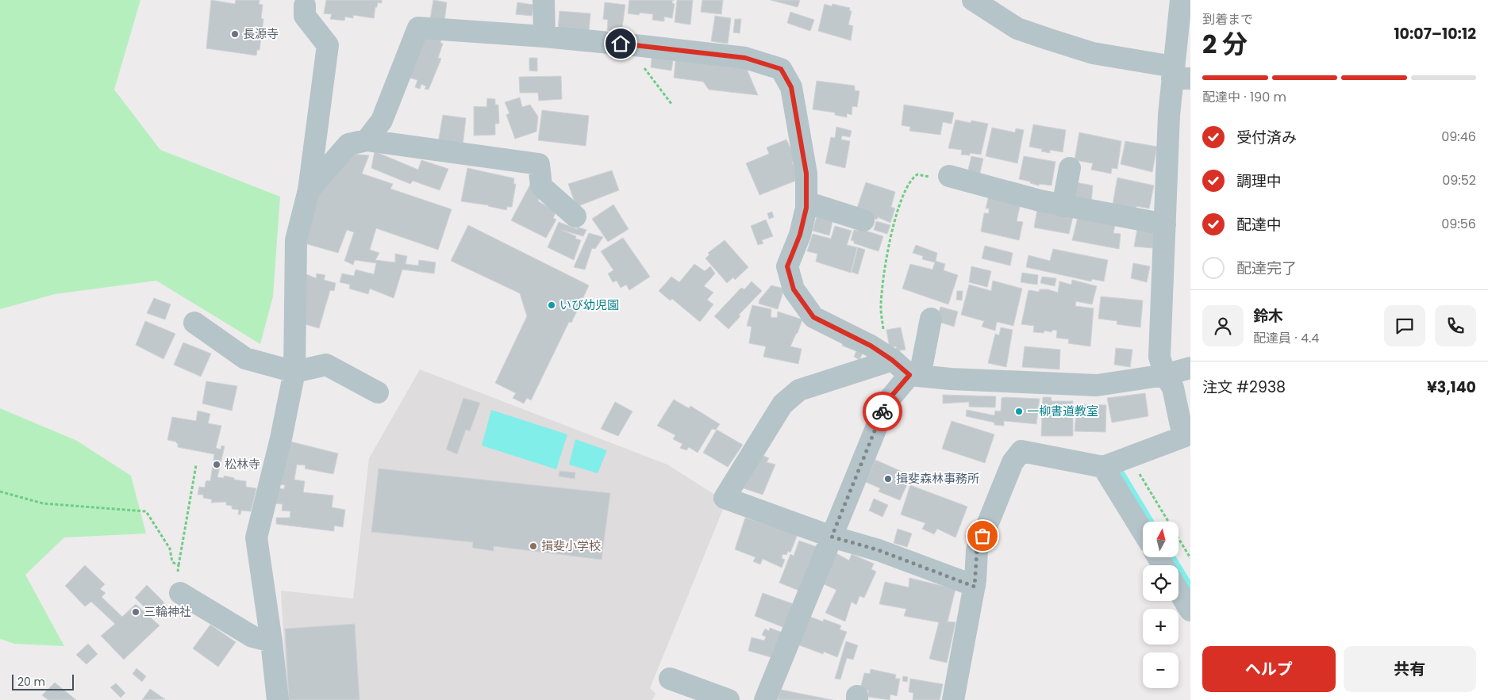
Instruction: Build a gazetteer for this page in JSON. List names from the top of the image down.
{
  "places": [
    "長源寺",
    "いび幼児園",
    "一柳書道教室",
    "松林寺",
    "揖斐森林事務所",
    "揖斐小学校",
    "三輪神社"
  ],
  "scale_bar": "20 m",
  "north": "top",
  "page": {
    "heading": ["2 分", "到着まで", "10:07–10:12"],
    "panel": [
      "鈴木",
      "配達員 · 4.4",
      "注文 #2938",
      "¥3,140"
    ],
    "bar": "配達中 · 190 m",
    "list": [
      ["受付済み", "09:46"],
      ["調理中", "09:52"],
      ["配達中", "09:56"],
      "配達完了"
    ],
    "map_buttons": ["+", "−"],
    "buttons": ["ヘルプ", "共有"],
    "scale": "20 m"
  }
}
